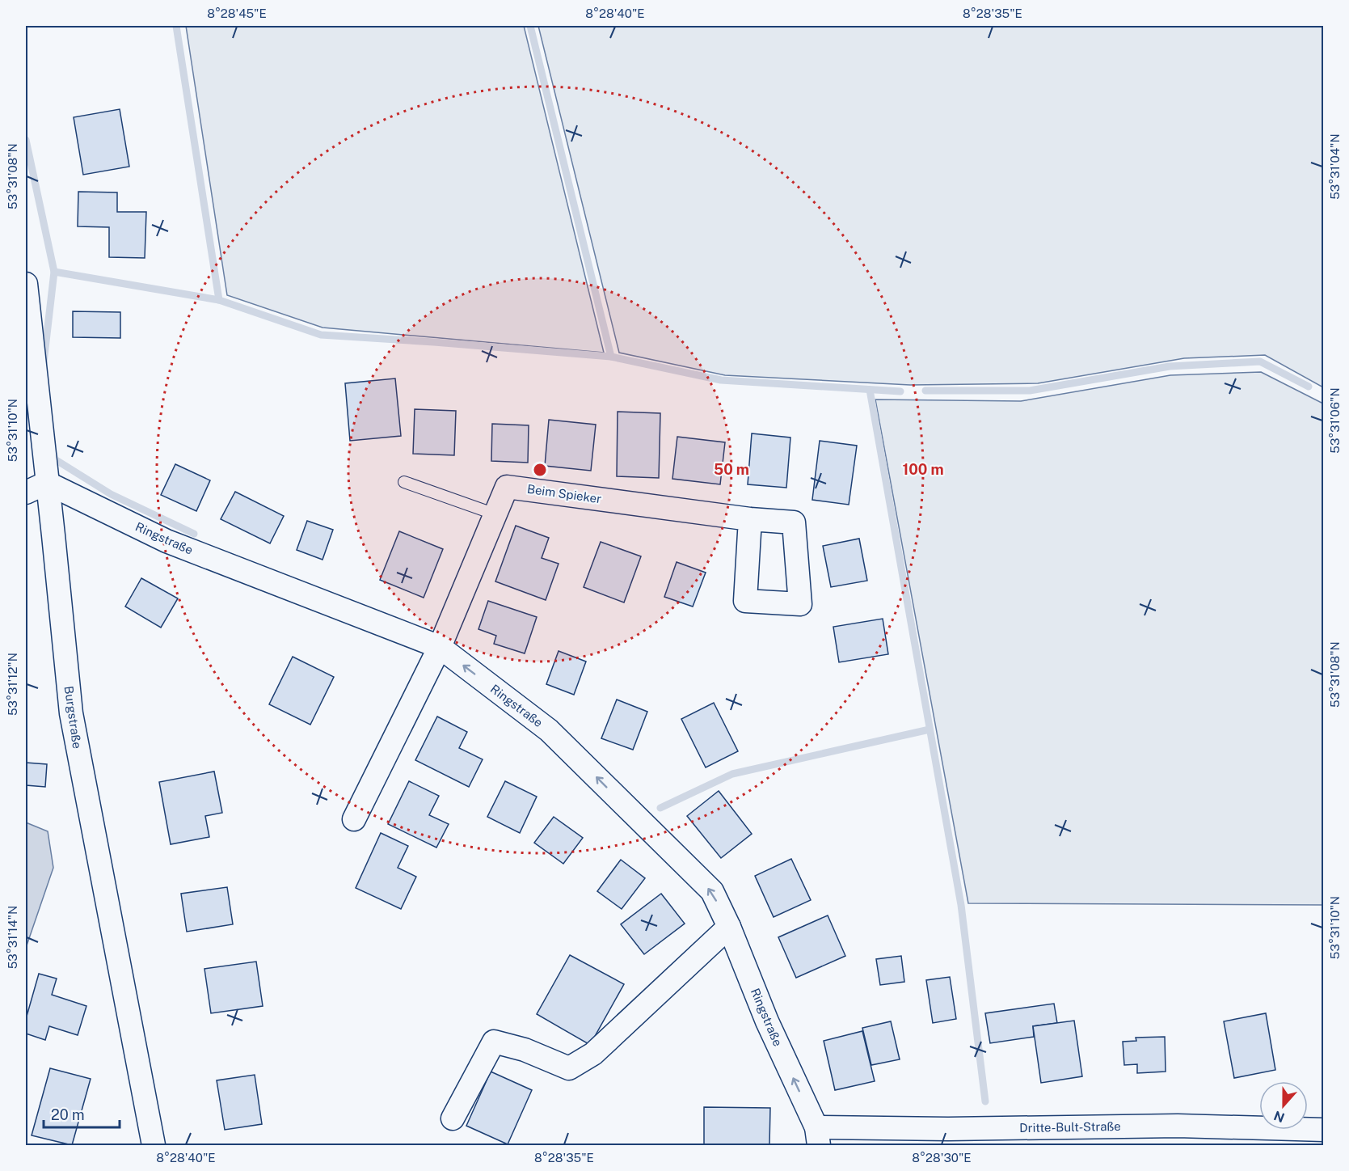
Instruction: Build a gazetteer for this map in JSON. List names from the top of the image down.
{
  "streets": {
    "street": [
      "Beim Spieker",
      "Ringstraße",
      "Burgstraße",
      "Dritte-Bult-Straße"
    ]
  },
  "crossings": [
    ["Beim Spieker", "Ringstraße"],
    ["Ringstraße", "Burgstraße"],
    ["Ringstraße", "Dritte-Bult-Straße"]
  ],
  "one_way": ["Ringstraße"],
  "scale_bar": "20 m",
  "north": "bottom",
  "coordinates": [
    "8°28'45\"E",
    "8°28'40\"E",
    "8°28'35\"E",
    "53°31'04\"N",
    "53°31'08\"N",
    "53°31'06\"N",
    "53°31'10\"N",
    "53°31'12\"N",
    "53°31'14\"N",
    "8°28'30\"E"
  ],
  "rings": ["50 m", "100 m"]
}
